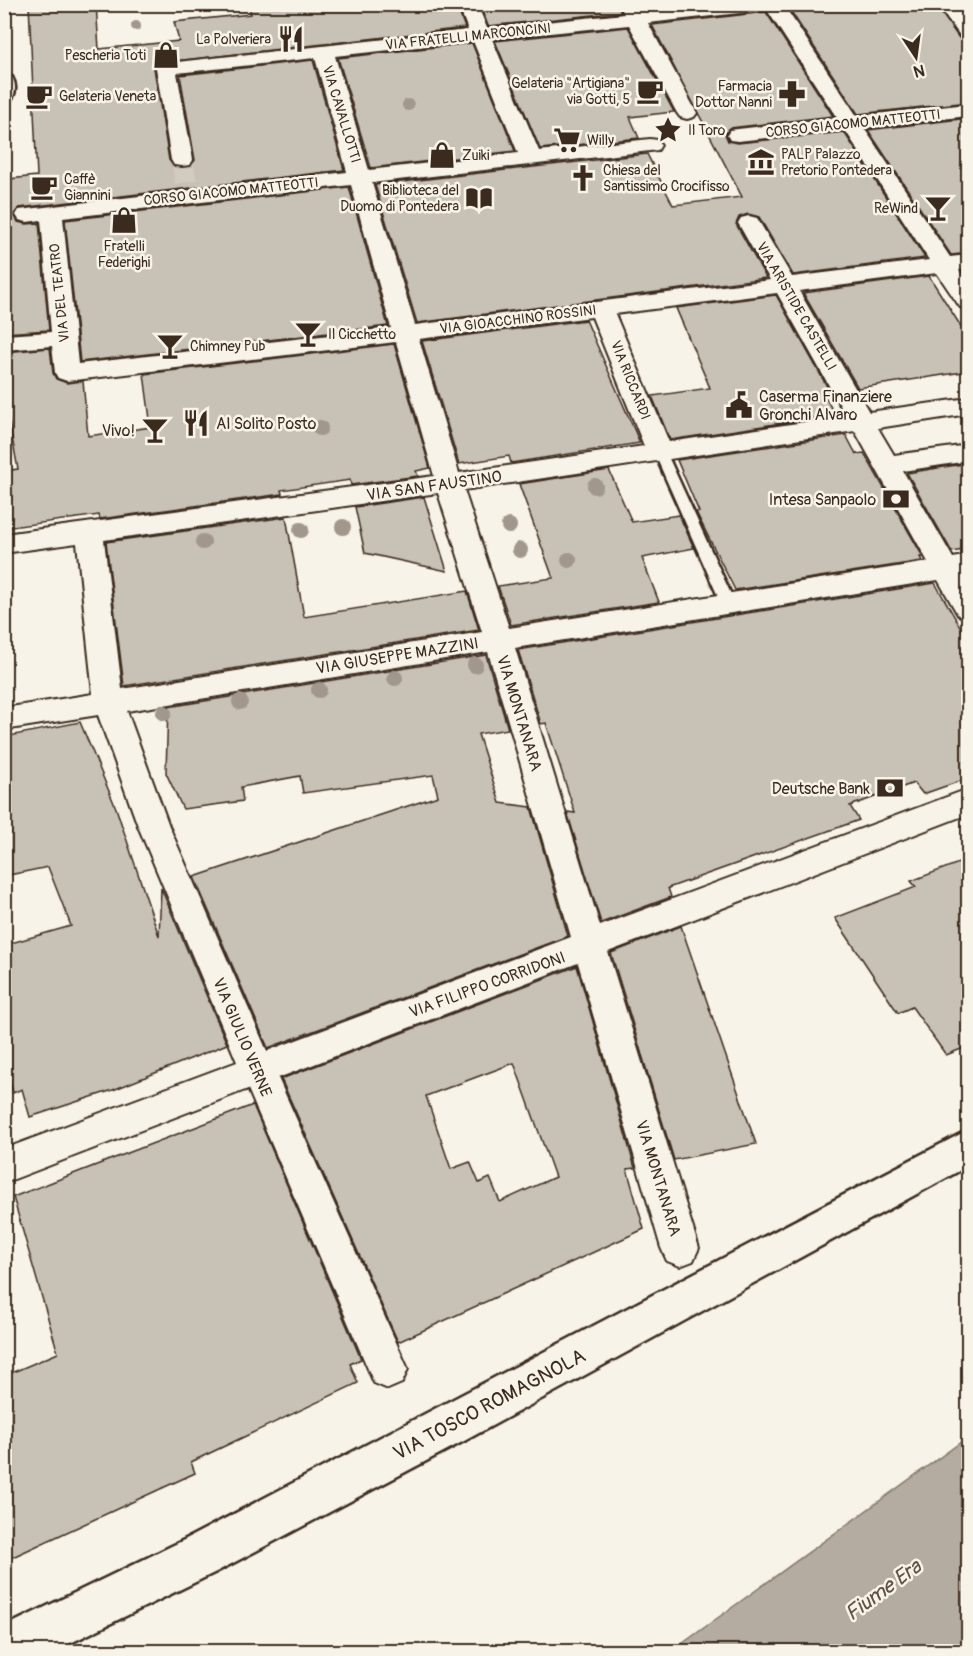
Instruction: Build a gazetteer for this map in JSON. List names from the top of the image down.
{
  "streets": {
    "main road": ["VIA TOSCO ROMAGNOLA"],
    "street": [
      "VIA FRATELLI MARCONCINI",
      "VIA CAVALLOTTI",
      "CORSO GIACOMO MATTEOTTI",
      "VIA DEL TEATRO",
      "VIA ARISTIDE CASTELLI",
      "VIA GIOACCHINO ROSSINI",
      "VIA RICCARDI",
      "VIA SAN FAUSTINO",
      "VIA GIUSEPPE MAZZINI",
      "VIA MONTANARA",
      "VIA FILIPPO CORRIDONI",
      "VIA GIULIO VERNE"
    ]
  },
  "crossings": [
    ["VIA FRATELLI MARCONCINI", "VIA CAVALLOTTI"],
    ["VIA CAVALLOTTI", "CORSO GIACOMO MATTEOTTI"],
    ["VIA CAVALLOTTI", "VIA MONTANARA"],
    ["CORSO GIACOMO MATTEOTTI", "VIA DEL TEATRO"],
    ["CORSO GIACOMO MATTEOTTI", "VIA MONTANARA"],
    ["VIA DEL TEATRO", "VIA GIOACCHINO ROSSINI"],
    ["VIA ARISTIDE CASTELLI", "VIA GIOACCHINO ROSSINI"],
    ["VIA ARISTIDE CASTELLI", "VIA SAN FAUSTINO"],
    ["VIA GIOACCHINO ROSSINI", "VIA RICCARDI"],
    ["VIA GIOACCHINO ROSSINI", "VIA MONTANARA"],
    ["VIA RICCARDI", "VIA SAN FAUSTINO"],
    ["VIA SAN FAUSTINO", "VIA MONTANARA"],
    ["VIA SAN FAUSTINO", "VIA GIULIO VERNE"],
    ["VIA GIUSEPPE MAZZINI", "VIA MONTANARA"],
    ["VIA GIUSEPPE MAZZINI", "VIA GIULIO VERNE"],
    ["VIA MONTANARA", "VIA FILIPPO CORRIDONI"],
    ["VIA FILIPPO CORRIDONI", "VIA GIULIO VERNE"]
  ],
  "water": ["Fiume Era"],
  "places": {
    "restaurant": ["La Polveriera", "Al Solito Posto"],
    "shop": ["Pescheria Toti", "Zuiki", "Fratelli Federighi"],
    "cafe": ["Gelateria \"Artigiana\" via Gotti, 5", "Gelateria Veneta", "Caffè Giannini"],
    "pharmacy": ["Farmacia Dottor Nanni"],
    "place": ["Il Toro"],
    "supermarket": ["Willy"],
    "museum": ["PALP Palazzo Pretorio Pontedera"],
    "church": ["Chiesa del Santissimo Crocifisso"],
    "library": ["Biblioteca del Duomo di Pontedera"],
    "bar": [
      "ReWind",
      "Il Cicchetto",
      "Chimney Pub",
      "Vivo!"
    ],
    "public building": ["Caserma Finanziere Gronchi Alvaro"],
    "bank": ["Intesa Sanpaolo", "Deutsche Bank"]
  },
  "north": "bottom"
}
